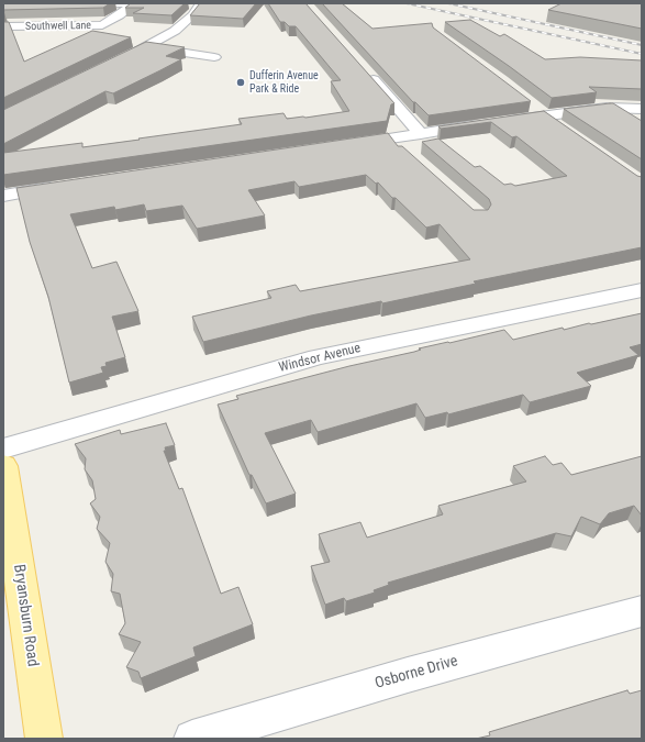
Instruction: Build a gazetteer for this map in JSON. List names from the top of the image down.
{
  "streets": {
    "main road": ["Bryansburn Road"],
    "street": ["Southwell Lane", "Windsor Avenue", "Osborne Drive"]
  },
  "places": ["Dufferin Avenue Park & Ride"]
}
